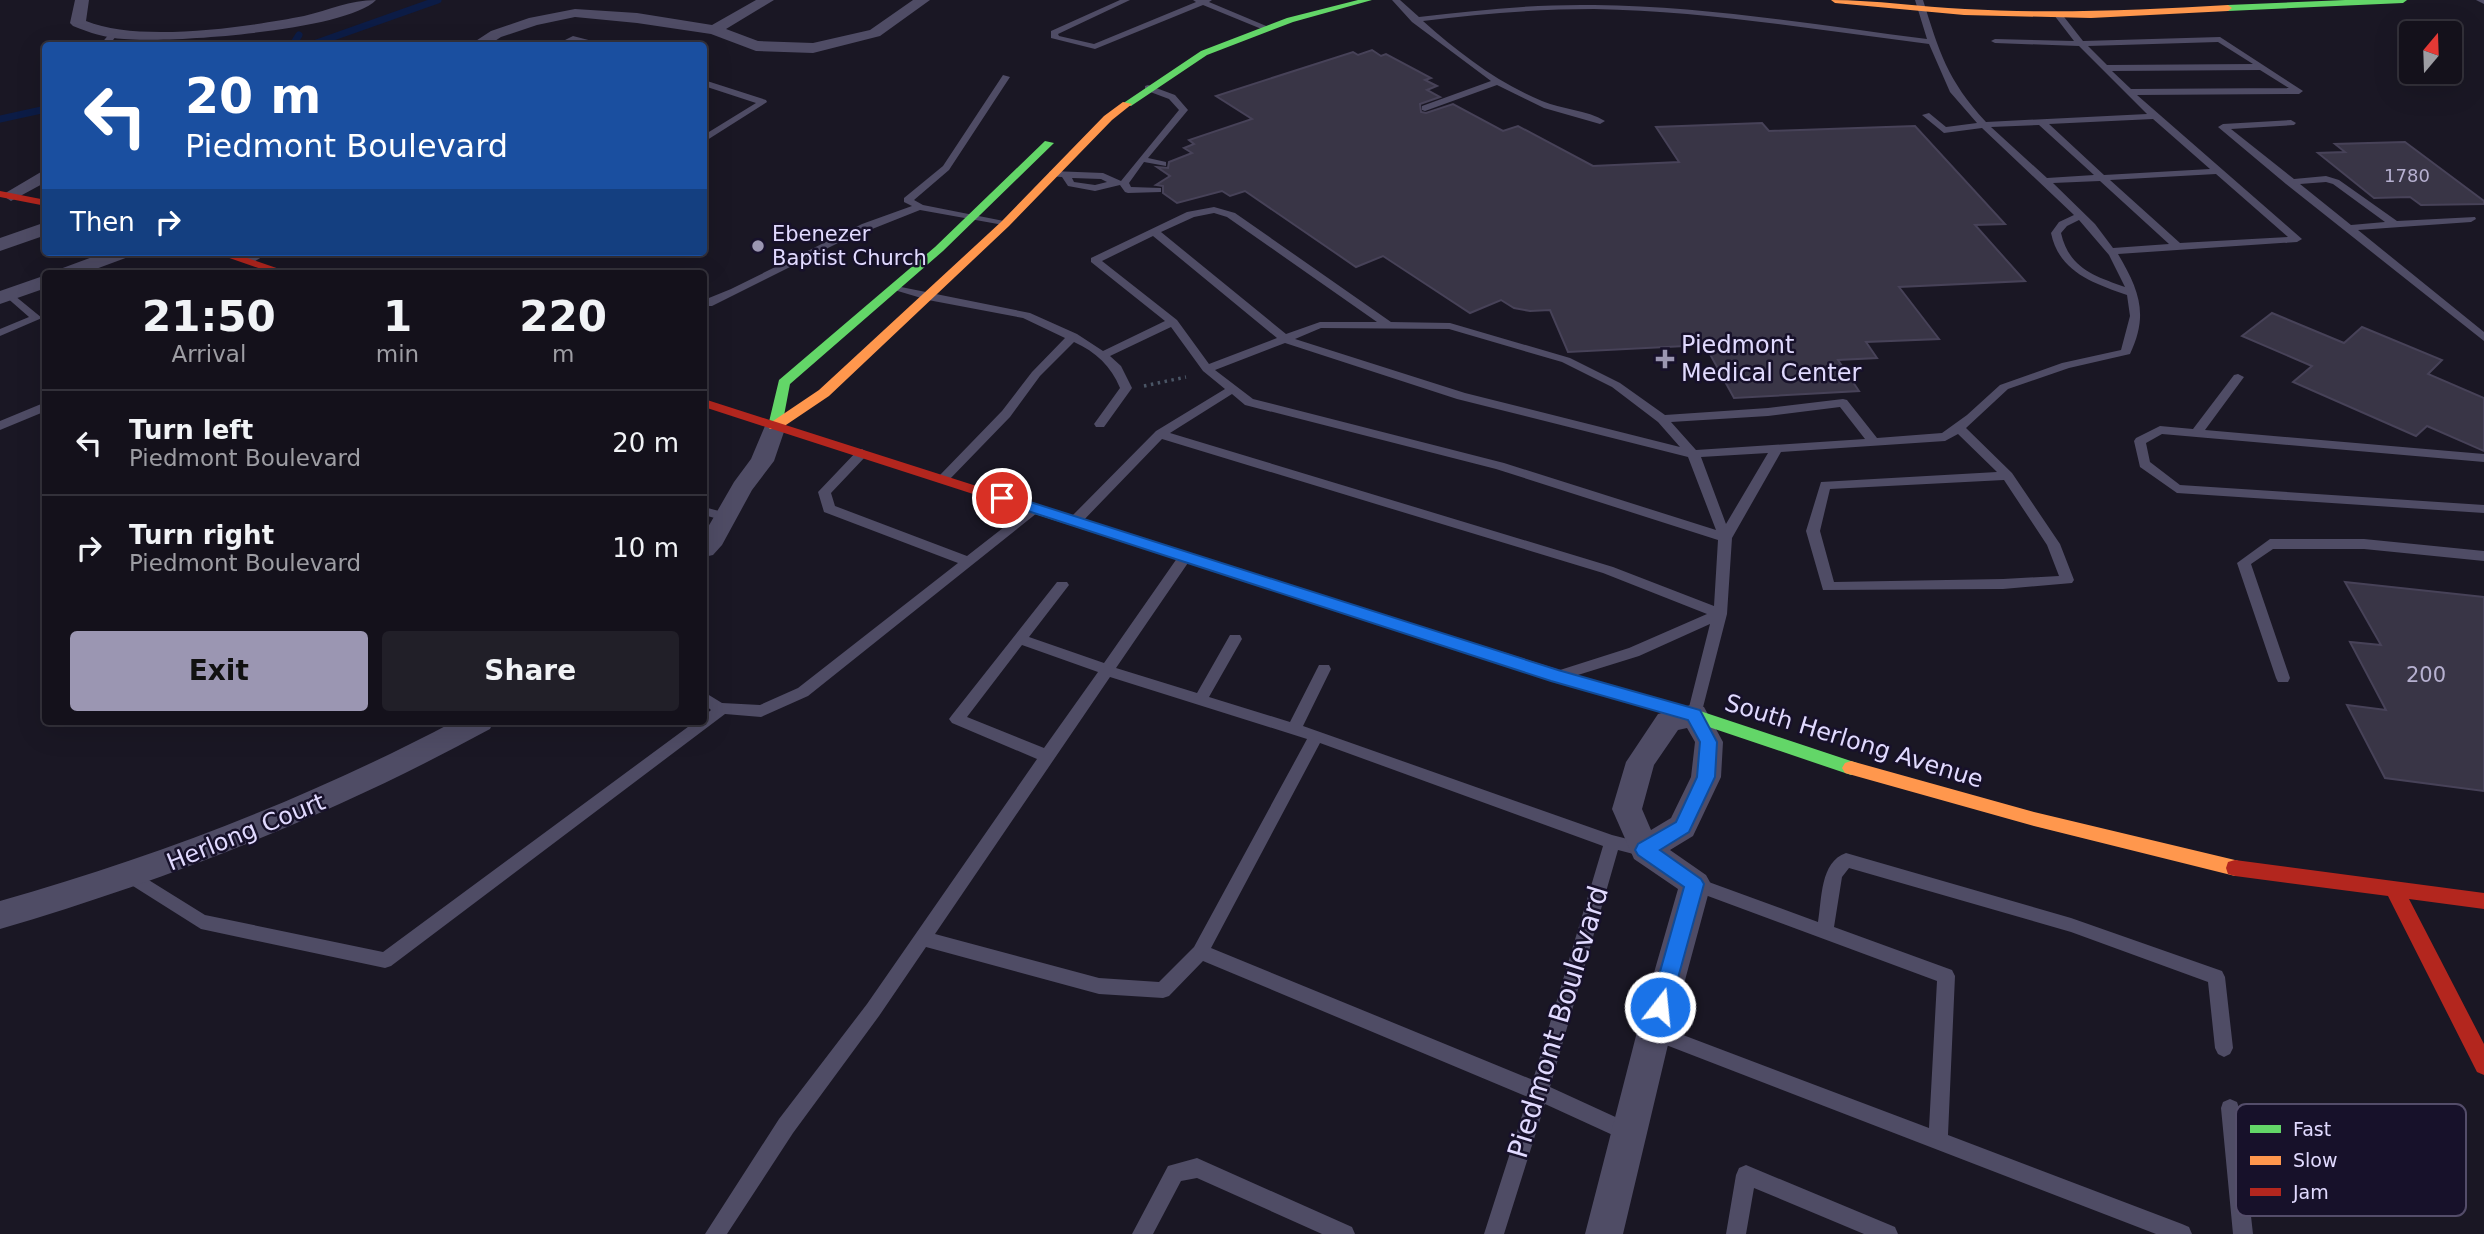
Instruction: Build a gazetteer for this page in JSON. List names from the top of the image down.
{
  "streets": {
    "street": ["South Herlong Avenue", "Herlong Court"],
    "lane": ["Piedmont Boulevard"]
  },
  "places": {
    "other": ["Ebenezer Baptist Church"],
    "health": ["Piedmont Medical Center"]
  },
  "house_numbers": ["1780", "200"],
  "legend": ["Fast", "Slow", "Jam"],
  "north": "top",
  "page": {
    "turn": ["20 m", "Piedmont Boulevard"],
    "then": "Then",
    "eta": [
      "21:50",
      "Arrival",
      "1",
      "min",
      "220",
      "m"
    ],
    "list": [
      {
        "name": "Turn left",
        "note": "Piedmont Boulevard",
        "value": "20 m"
      },
      {
        "name": "Turn right",
        "note": "Piedmont Boulevard",
        "value": "10 m"
      }
    ],
    "buttons": ["Exit", "Share"]
  }
}
